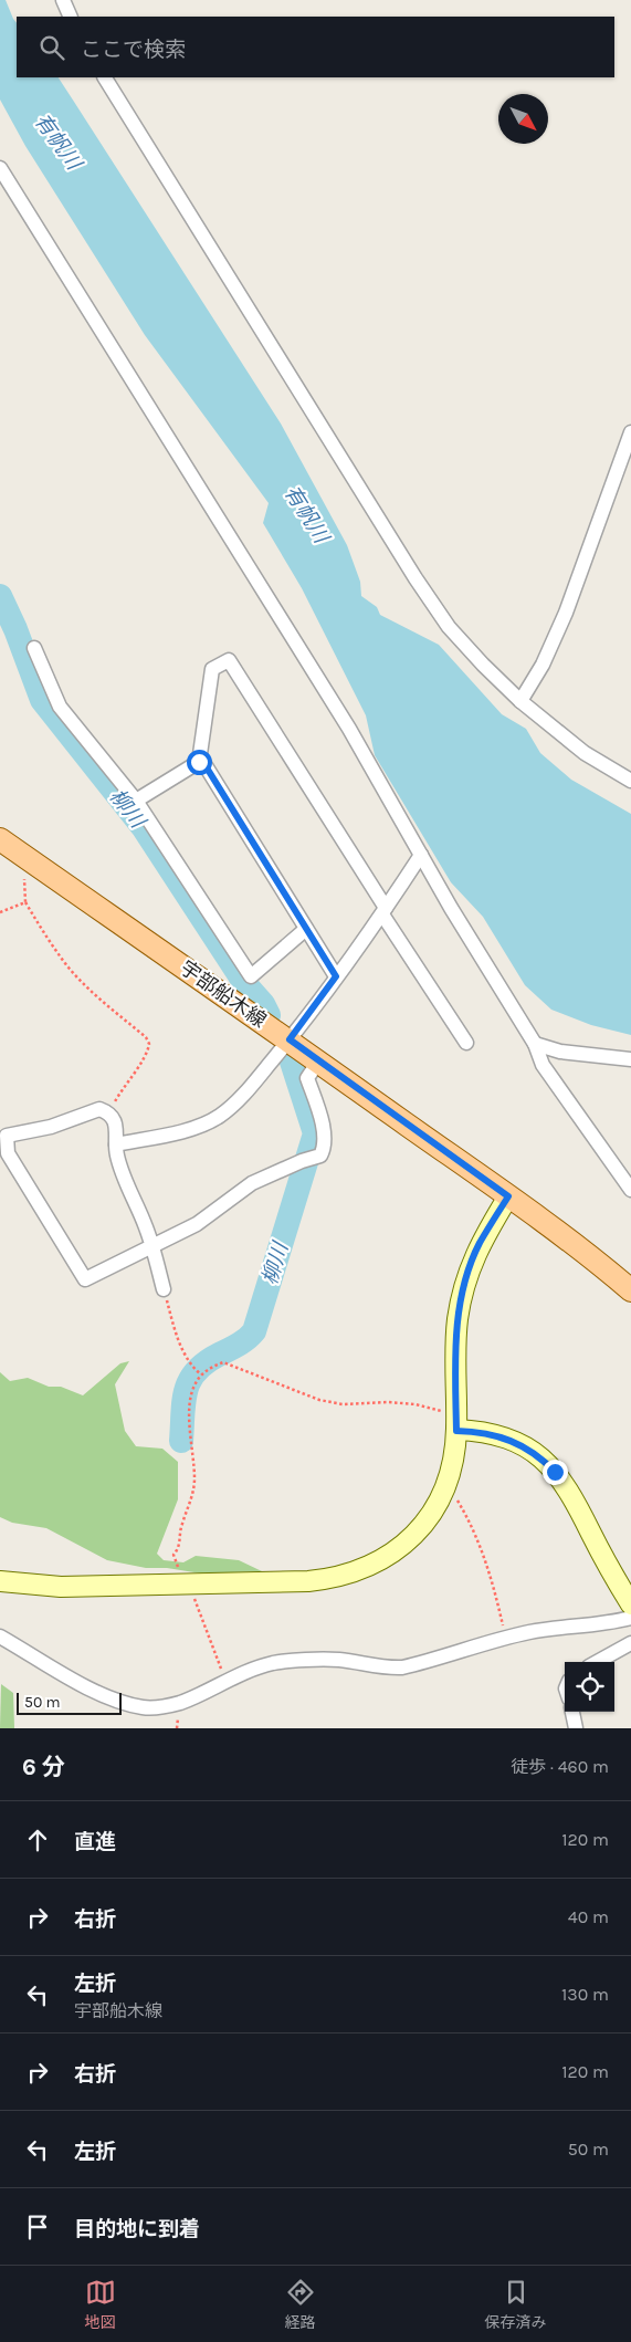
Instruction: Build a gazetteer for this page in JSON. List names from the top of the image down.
{
  "streets": {
    "main road": ["宇部船木線"]
  },
  "water": ["有帆川", "柳川"],
  "scale_bar": "50 m",
  "north": "bottom right",
  "page": {
    "search": "ここで検索",
    "scale": "50 m",
    "heading": ["6 分", "徒歩 · 460 m"],
    "list": [
      ["直進", "120 m"],
      ["右折", "40 m"],
      ["左折", "宇部船木線", "130 m"],
      ["右折", "120 m"],
      ["左折", "50 m"],
      "目的地に到着"
    ],
    "nav": ["地図", "経路", "保存済み"]
  }
}
